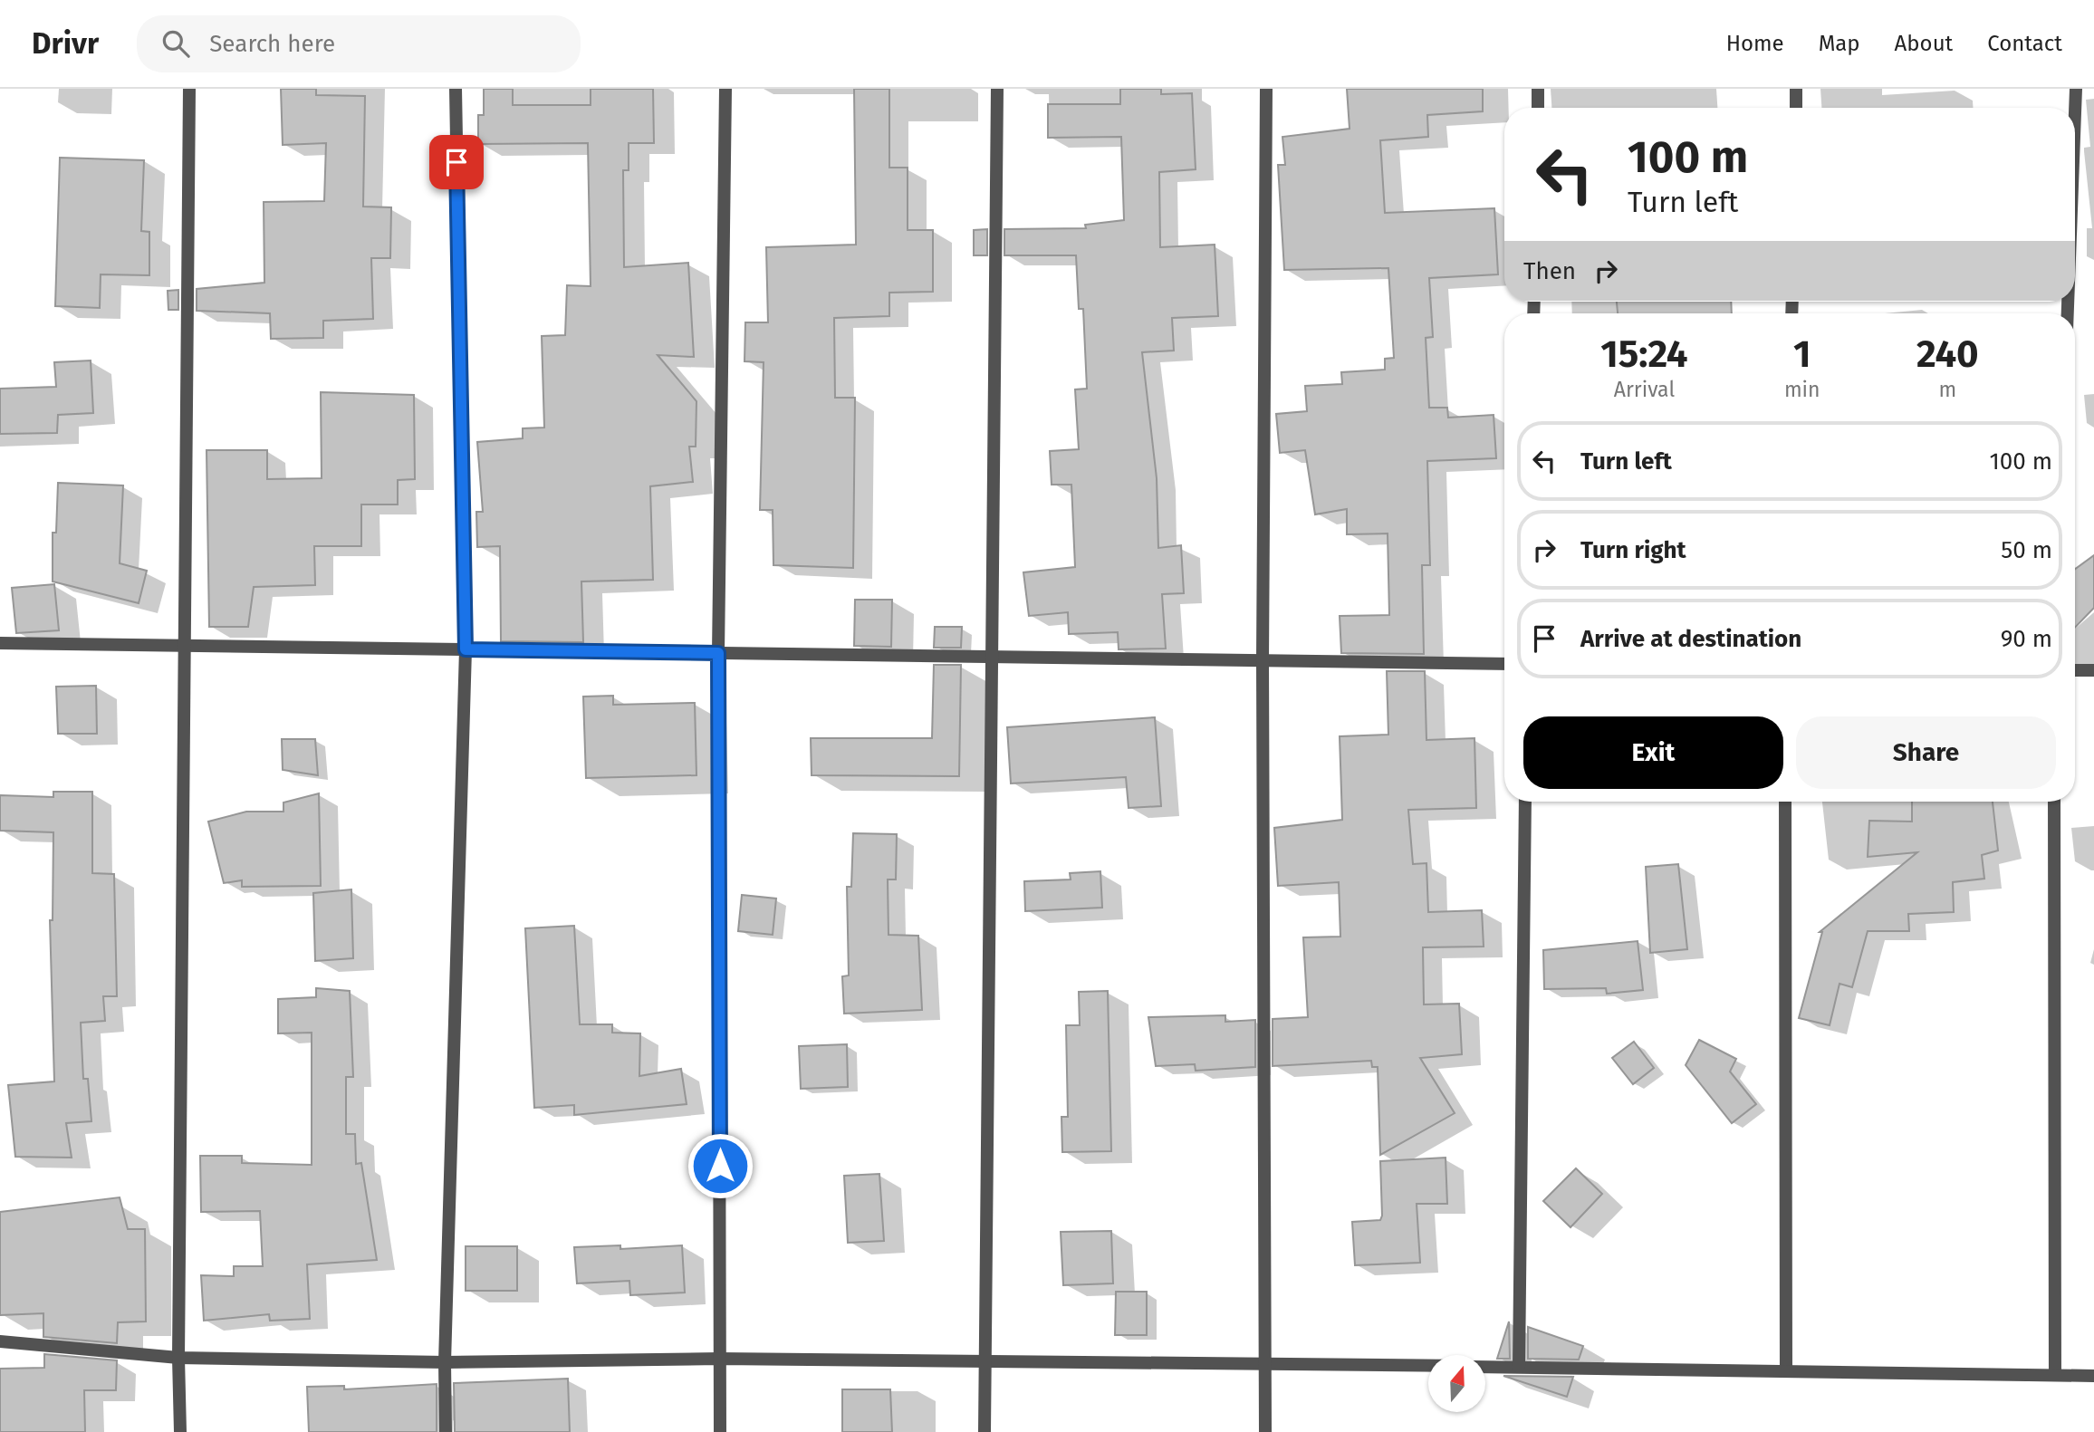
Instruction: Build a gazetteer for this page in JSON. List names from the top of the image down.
{
  "north": "top",
  "page": {
    "header": "Drivr",
    "search": "Search here",
    "nav": [
      "Home",
      "Map",
      "About",
      "Contact"
    ],
    "turn": ["100 m", "Turn left"],
    "then": "Then",
    "eta": [
      "15:24",
      "Arrival",
      "1",
      "min",
      "240",
      "m"
    ],
    "list": [
      {
        "name": "Turn left",
        "value": "100 m"
      },
      {
        "name": "Turn right",
        "value": "50 m"
      },
      {
        "name": "Arrive at destination",
        "value": "90 m"
      }
    ],
    "buttons": ["Exit", "Share"]
  }
}
